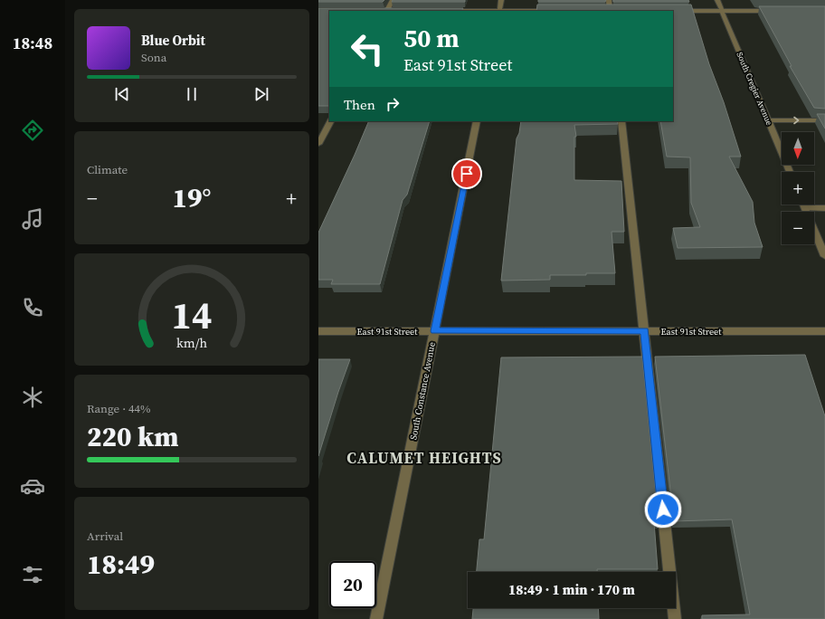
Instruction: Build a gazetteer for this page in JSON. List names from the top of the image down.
{
  "streets": {
    "street": ["South Cregier Avenue", "East 91st Street", "South Constance Avenue"]
  },
  "crossings": [
    ["East 91st Street", "South Constance Avenue"]
  ],
  "districts": ["CALUMET HEIGHTS"],
  "north": "bottom",
  "page": {
    "tabs": "18:48",
    "turn": ["50 m", "East 91st Street"],
    "song": ["Blue Orbit", "Sona"],
    "then": "Then",
    "tile": [
      "Climate",
      ["Range · 44%", "220 km"],
      ["Arrival", "18:49"]
    ],
    "map_buttons": ["+", "−"],
    "heat": ["−", "19°", "+"],
    "limit": "20",
    "trip": "18:49 · 1 min · 170 m",
    "gauge": ["14", "km/h"]
  }
}
